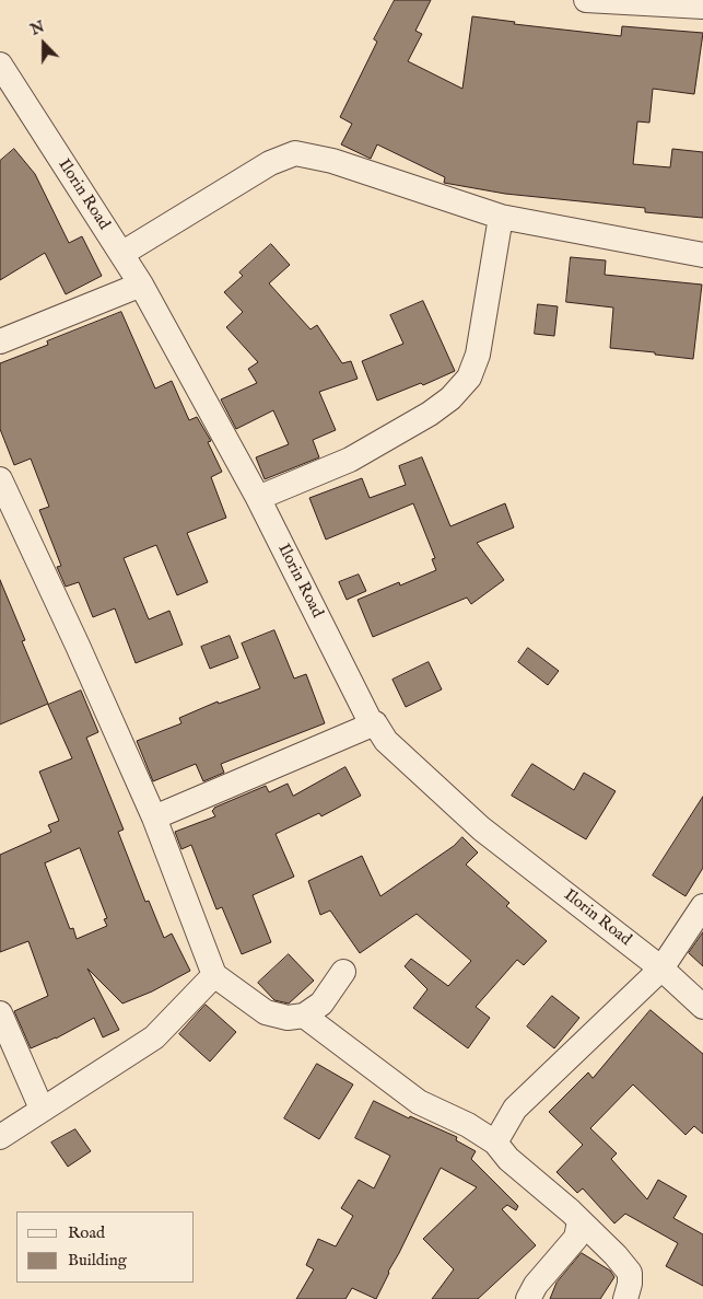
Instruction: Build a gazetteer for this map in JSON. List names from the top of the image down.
{
  "streets": {
    "street": ["Ilorin Road"]
  },
  "legend": ["Road", "Building"],
  "north": "top"
}
